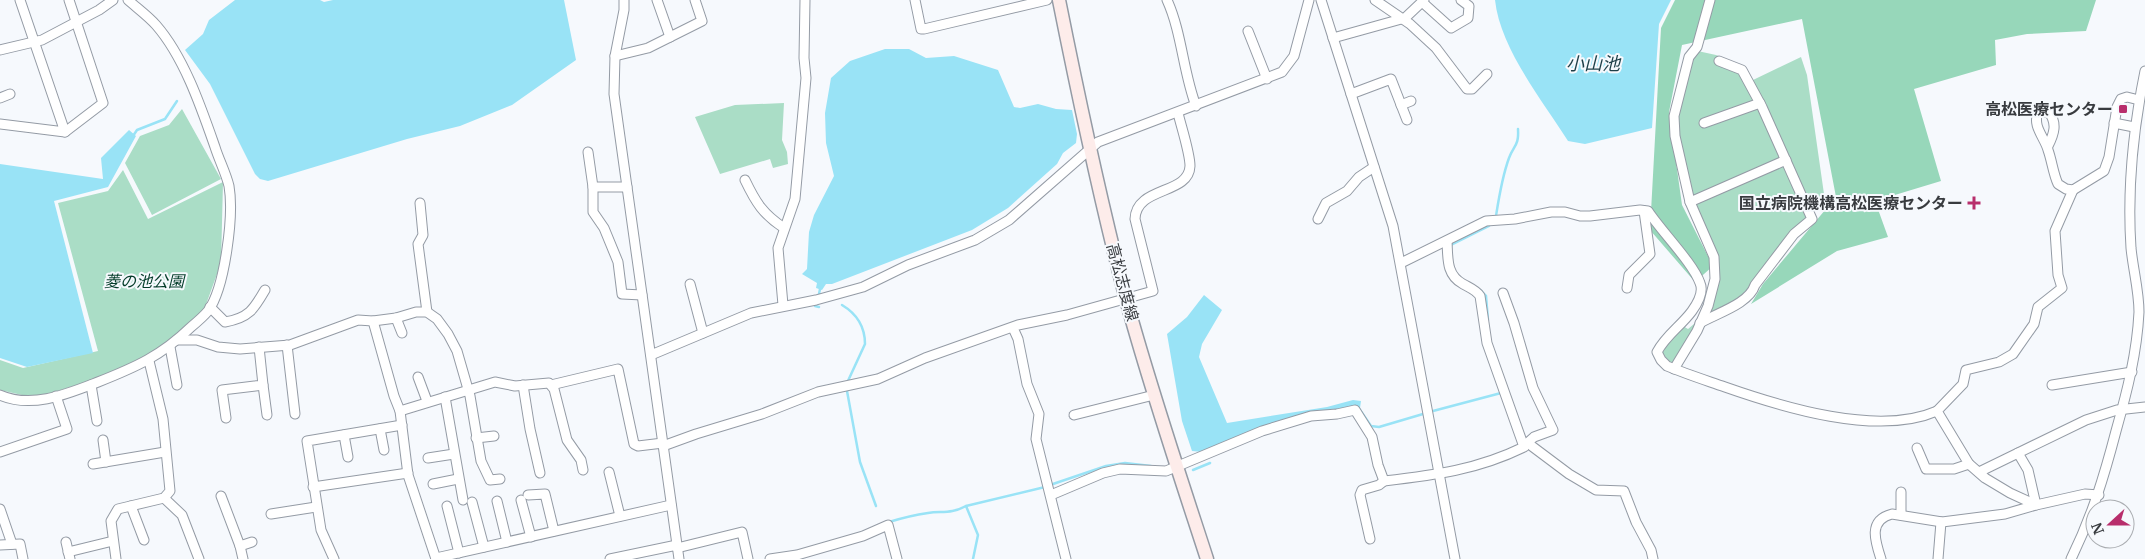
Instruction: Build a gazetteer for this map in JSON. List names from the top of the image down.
{
  "streets": {
    "main road": ["高松志度線"]
  },
  "water": ["小山池"],
  "parks": ["菱の池公園"],
  "places": {
    "transit": ["高松医療センター"],
    "health": ["国立病院機構高松医療センター"]
  },
  "north": "left"
}
